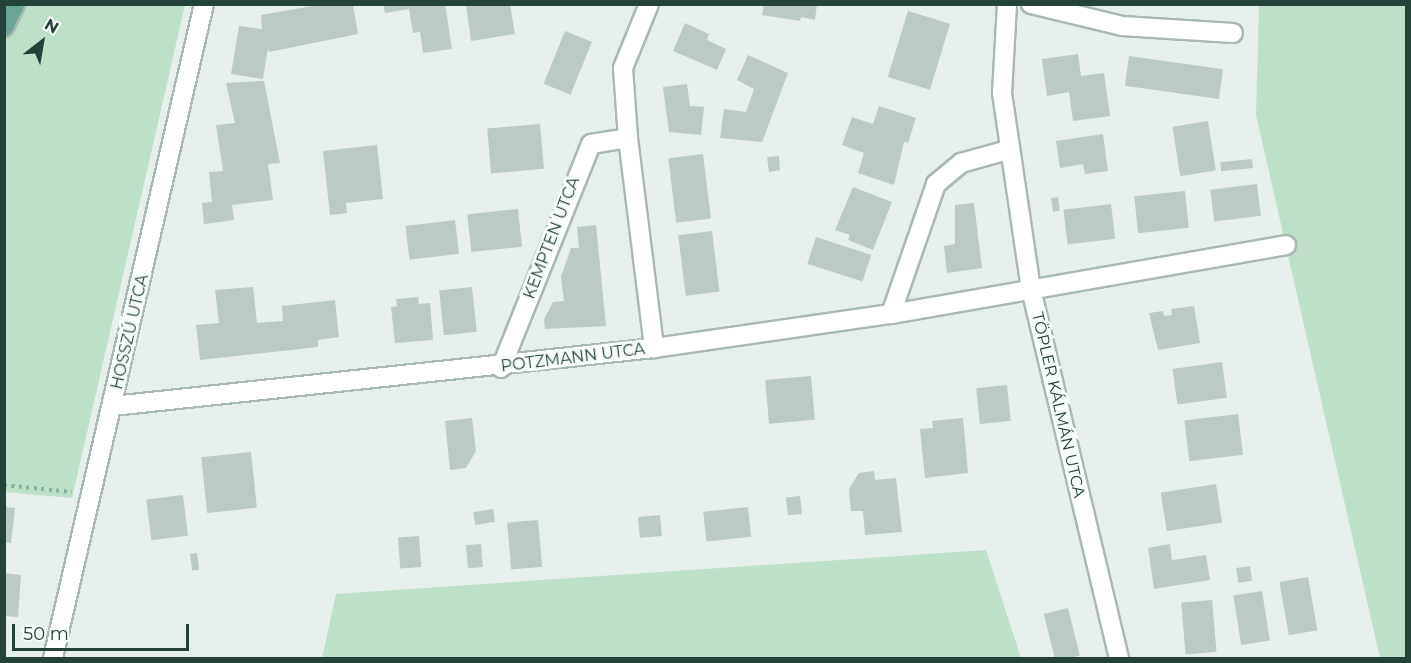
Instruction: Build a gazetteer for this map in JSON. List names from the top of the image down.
{
  "streets": {
    "street": [
      "KEMPTEN UTCA",
      "HOSSZÚ UTCA",
      "POTZMANN UTCA",
      "TÖPLER KÁLMÁN UTCA"
    ]
  },
  "crossings": [
    ["KEMPTEN UTCA", "POTZMANN UTCA"],
    ["HOSSZÚ UTCA", "POTZMANN UTCA"],
    ["POTZMANN UTCA", "TÖPLER KÁLMÁN UTCA"]
  ],
  "scale_bar": "50 m",
  "north": "top right"
}
